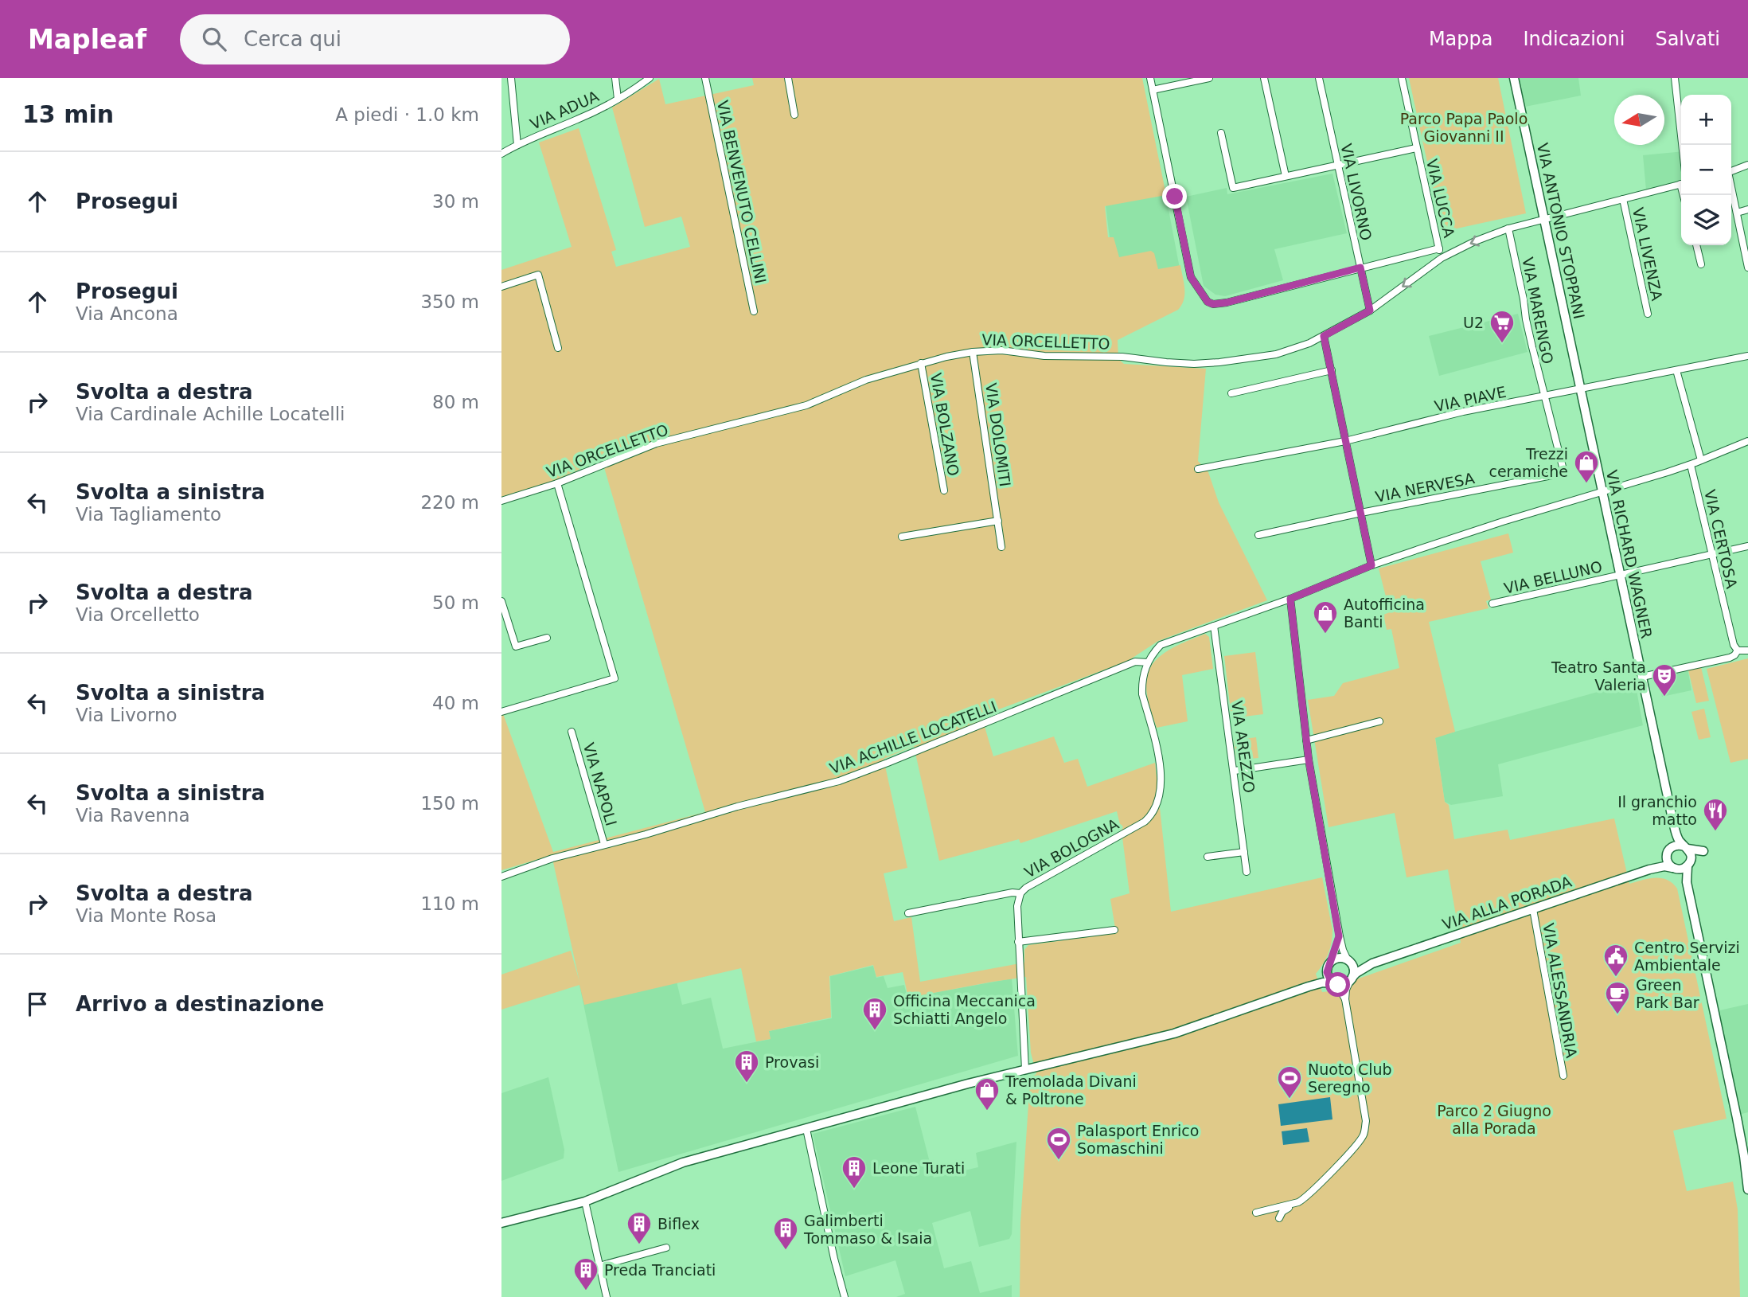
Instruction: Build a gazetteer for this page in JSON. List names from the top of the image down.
{
  "streets": {
    "street": [
      "VIA ADUA",
      "VIA BENVENUTO CELLINI",
      "VIA LIVORNO",
      "VIA LUCCA",
      "VIA ANTONIO STOPPANI",
      "VIA LIVENZA",
      "VIA MARENGO",
      "VIA ORCELLETTO",
      "VIA PIAVE",
      "VIA BOLZANO",
      "VIA DOLOMITI",
      "VIA NERVESA",
      "VIA CERTOSA",
      "VIA RICHARD WAGNER",
      "VIA BELLUNO",
      "VIA ACHILLE LOCATELLI",
      "VIA AREZZO",
      "VIA NAPOLI",
      "VIA BOLOGNA",
      "VIA ALLA PORADA",
      "VIA ALESSANDRIA"
    ]
  },
  "crossings": [
    ["VIA LIVORNO", "VIA ORCELLETTO"],
    ["VIA LUCCA", "VIA ORCELLETTO"],
    ["VIA ANTONIO STOPPANI", "VIA ORCELLETTO"],
    ["VIA ANTONIO STOPPANI", "VIA PIAVE"],
    ["VIA ANTONIO STOPPANI", "VIA RICHARD WAGNER"],
    ["VIA LIVENZA", "VIA ORCELLETTO"],
    ["VIA MARENGO", "VIA ORCELLETTO"],
    ["VIA MARENGO", "VIA PIAVE"],
    ["VIA MARENGO", "VIA NERVESA"],
    ["VIA ORCELLETTO", "VIA BOLZANO"],
    ["VIA ORCELLETTO", "VIA DOLOMITI"],
    ["VIA PIAVE", "VIA RICHARD WAGNER"],
    ["VIA CERTOSA", "VIA BELLUNO"],
    ["VIA RICHARD WAGNER", "VIA BELLUNO"],
    ["VIA RICHARD WAGNER", "VIA ALLA PORADA"],
    ["VIA ACHILLE LOCATELLI", "VIA NAPOLI"],
    ["VIA ACHILLE LOCATELLI", "VIA BOLOGNA"],
    ["VIA ALLA PORADA", "VIA ALESSANDRIA"]
  ],
  "parks": ["Parco Papa Paolo Giovanni II", "Parco 2 Giugno alla Porada"],
  "places": {
    "supermarket": ["U2"],
    "shop": ["Trezzi ceramiche", "Autofficina Banti", "Tremolada Divani & Poltrone"],
    "theatre": ["Teatro Santa Valeria"],
    "restaurant": ["Il granchio matto"],
    "public building": ["Centro Servizi Ambientale"],
    "cafe": ["Green Park Bar"],
    "building": [
      "Officina Meccanica Schiatti Angelo",
      "Provasi",
      "Leone Turati",
      "Biflex",
      "Galimberti Tommaso & Isaia",
      "Preda Tranciati"
    ],
    "sports": ["Nuoto Club Seregno", "Palasport Enrico Somaschini"]
  },
  "north": "left",
  "page": {
    "header": "Mapleaf",
    "search": "Cerca qui",
    "nav": ["Mappa", "Indicazioni", "Salvati"],
    "heading": ["13 min", "A piedi · 1.0 km"],
    "map_buttons": ["+", "−"],
    "list": [
      ["Prosegui", "30 m"],
      ["Prosegui", "Via Ancona", "350 m"],
      ["Svolta a destra", "Via Cardinale Achille Locatelli", "80 m"],
      ["Svolta a sinistra", "Via Tagliamento", "220 m"],
      ["Svolta a destra", "Via Orcelletto", "50 m"],
      ["Svolta a sinistra", "Via Livorno", "40 m"],
      ["Svolta a sinistra", "Via Ravenna", "150 m"],
      ["Svolta a destra", "Via Monte Rosa", "110 m"],
      "Arrivo a destinazione"
    ]
  }
}
